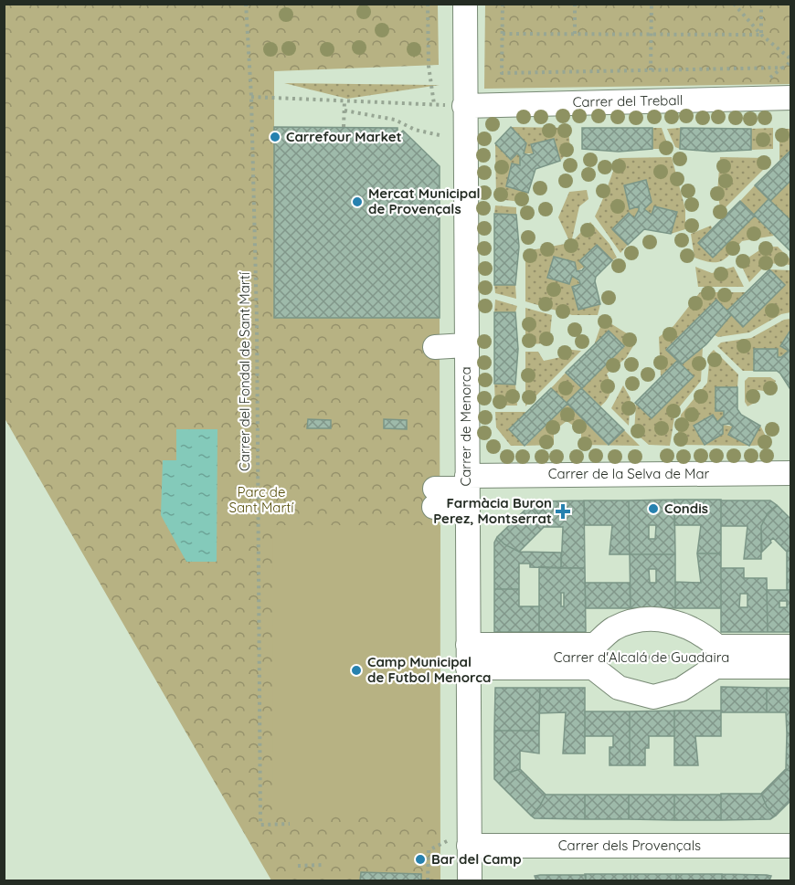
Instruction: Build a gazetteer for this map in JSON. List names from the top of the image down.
{
  "streets": {
    "street": [
      "Carrer del Treball",
      "Carrer de Menorca",
      "Carrer de la Selva de Mar",
      "Carrer d'Alcalá de Guadaira",
      "Carrer dels Provençals"
    ],
    "path": ["Carrer del Fondal de Sant Martí"]
  },
  "crossings": [
    ["Carrer del Treball", "Carrer de Menorca"],
    ["Carrer de Menorca", "Carrer de la Selva de Mar"],
    ["Carrer de Menorca", "Carrer d'Alcalá de Guadaira"],
    ["Carrer de Menorca", "Carrer dels Provençals"]
  ],
  "parks": ["Parc de Sant Martí"],
  "places": {
    "other": [
      "Carrefour Market",
      "Mercat Municipal de Provençals",
      "Condis",
      "Camp Municipal de Futbol Menorca",
      "Bar del Camp"
    ],
    "health": ["Farmàcia Buron Perez, Montserrat"]
  }
}
